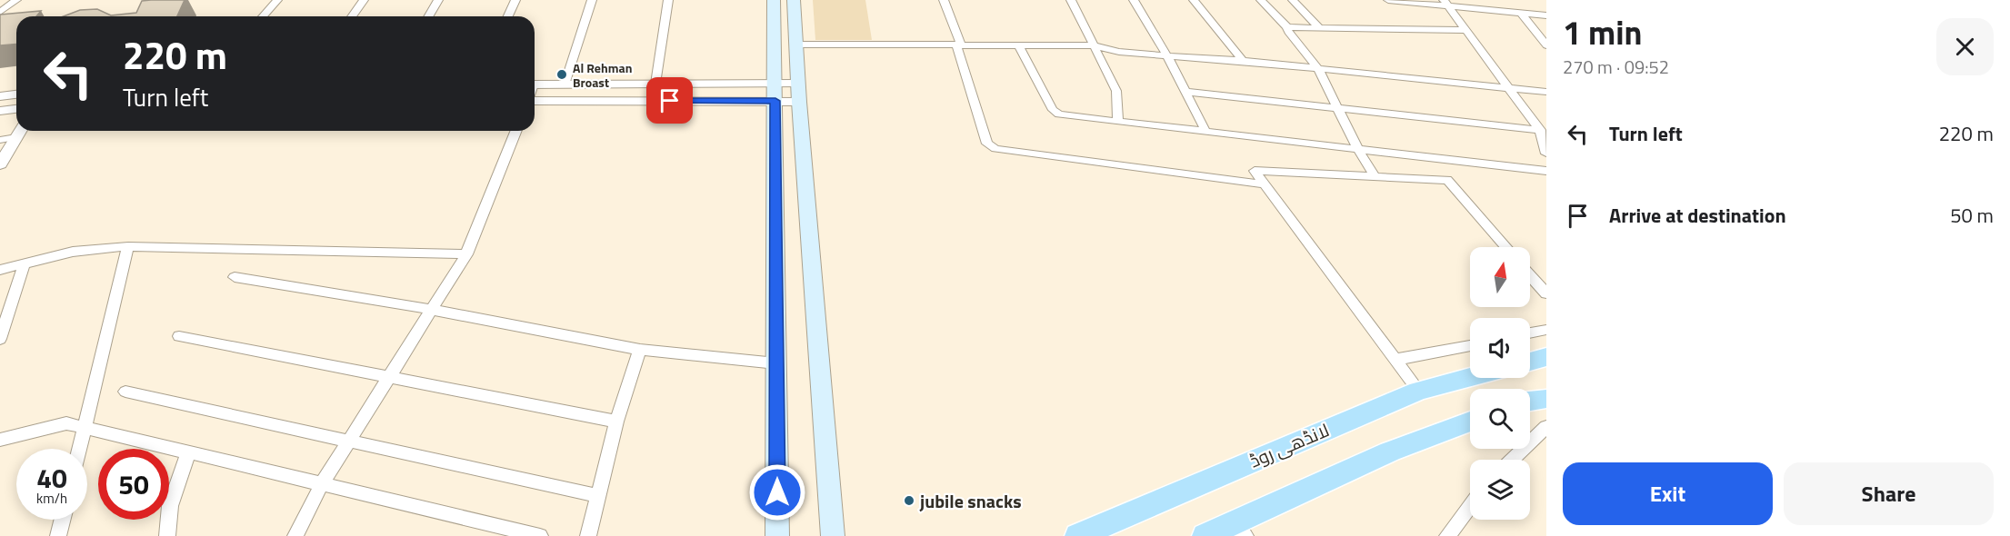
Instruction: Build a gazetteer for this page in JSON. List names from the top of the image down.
{
  "streets": {
    "main road": ["لانڈھی روڈ"]
  },
  "places": ["Al Rehman Broast", "jubile snacks"],
  "north": "top",
  "page": {
    "heading": ["1 min", "270 m · 09:52"],
    "turn": ["220 m", "Turn left"],
    "list": [
      {
        "name": "Turn left",
        "value": "220 m"
      },
      {
        "name": "Arrive at destination",
        "value": "50 m"
      }
    ],
    "speed": "40 km/h",
    "limit": "50",
    "buttons": ["Exit", "Share"]
  }
}
